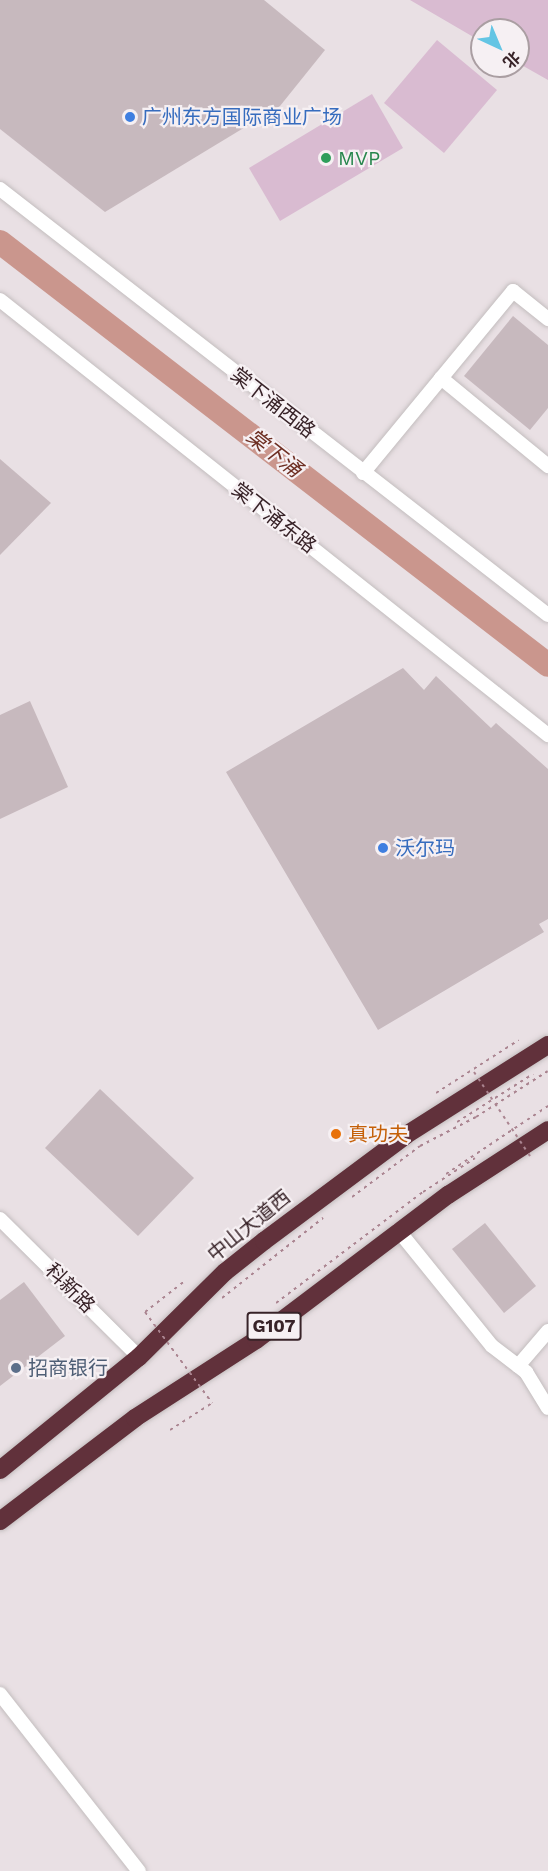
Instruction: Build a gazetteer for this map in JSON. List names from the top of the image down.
{
  "streets": {
    "highway": ["中山大道西", "G107"],
    "street": ["棠下涌西路", "棠下涌东路", "科新路"]
  },
  "crossings": [
    ["中山大道西", "科新路"]
  ],
  "water": ["棠下涌"],
  "places": [
    "广州东方国际商业广场",
    "MVP",
    "沃尔玛",
    "真功夫",
    "招商银行"
  ],
  "north": "bottom right"
}
